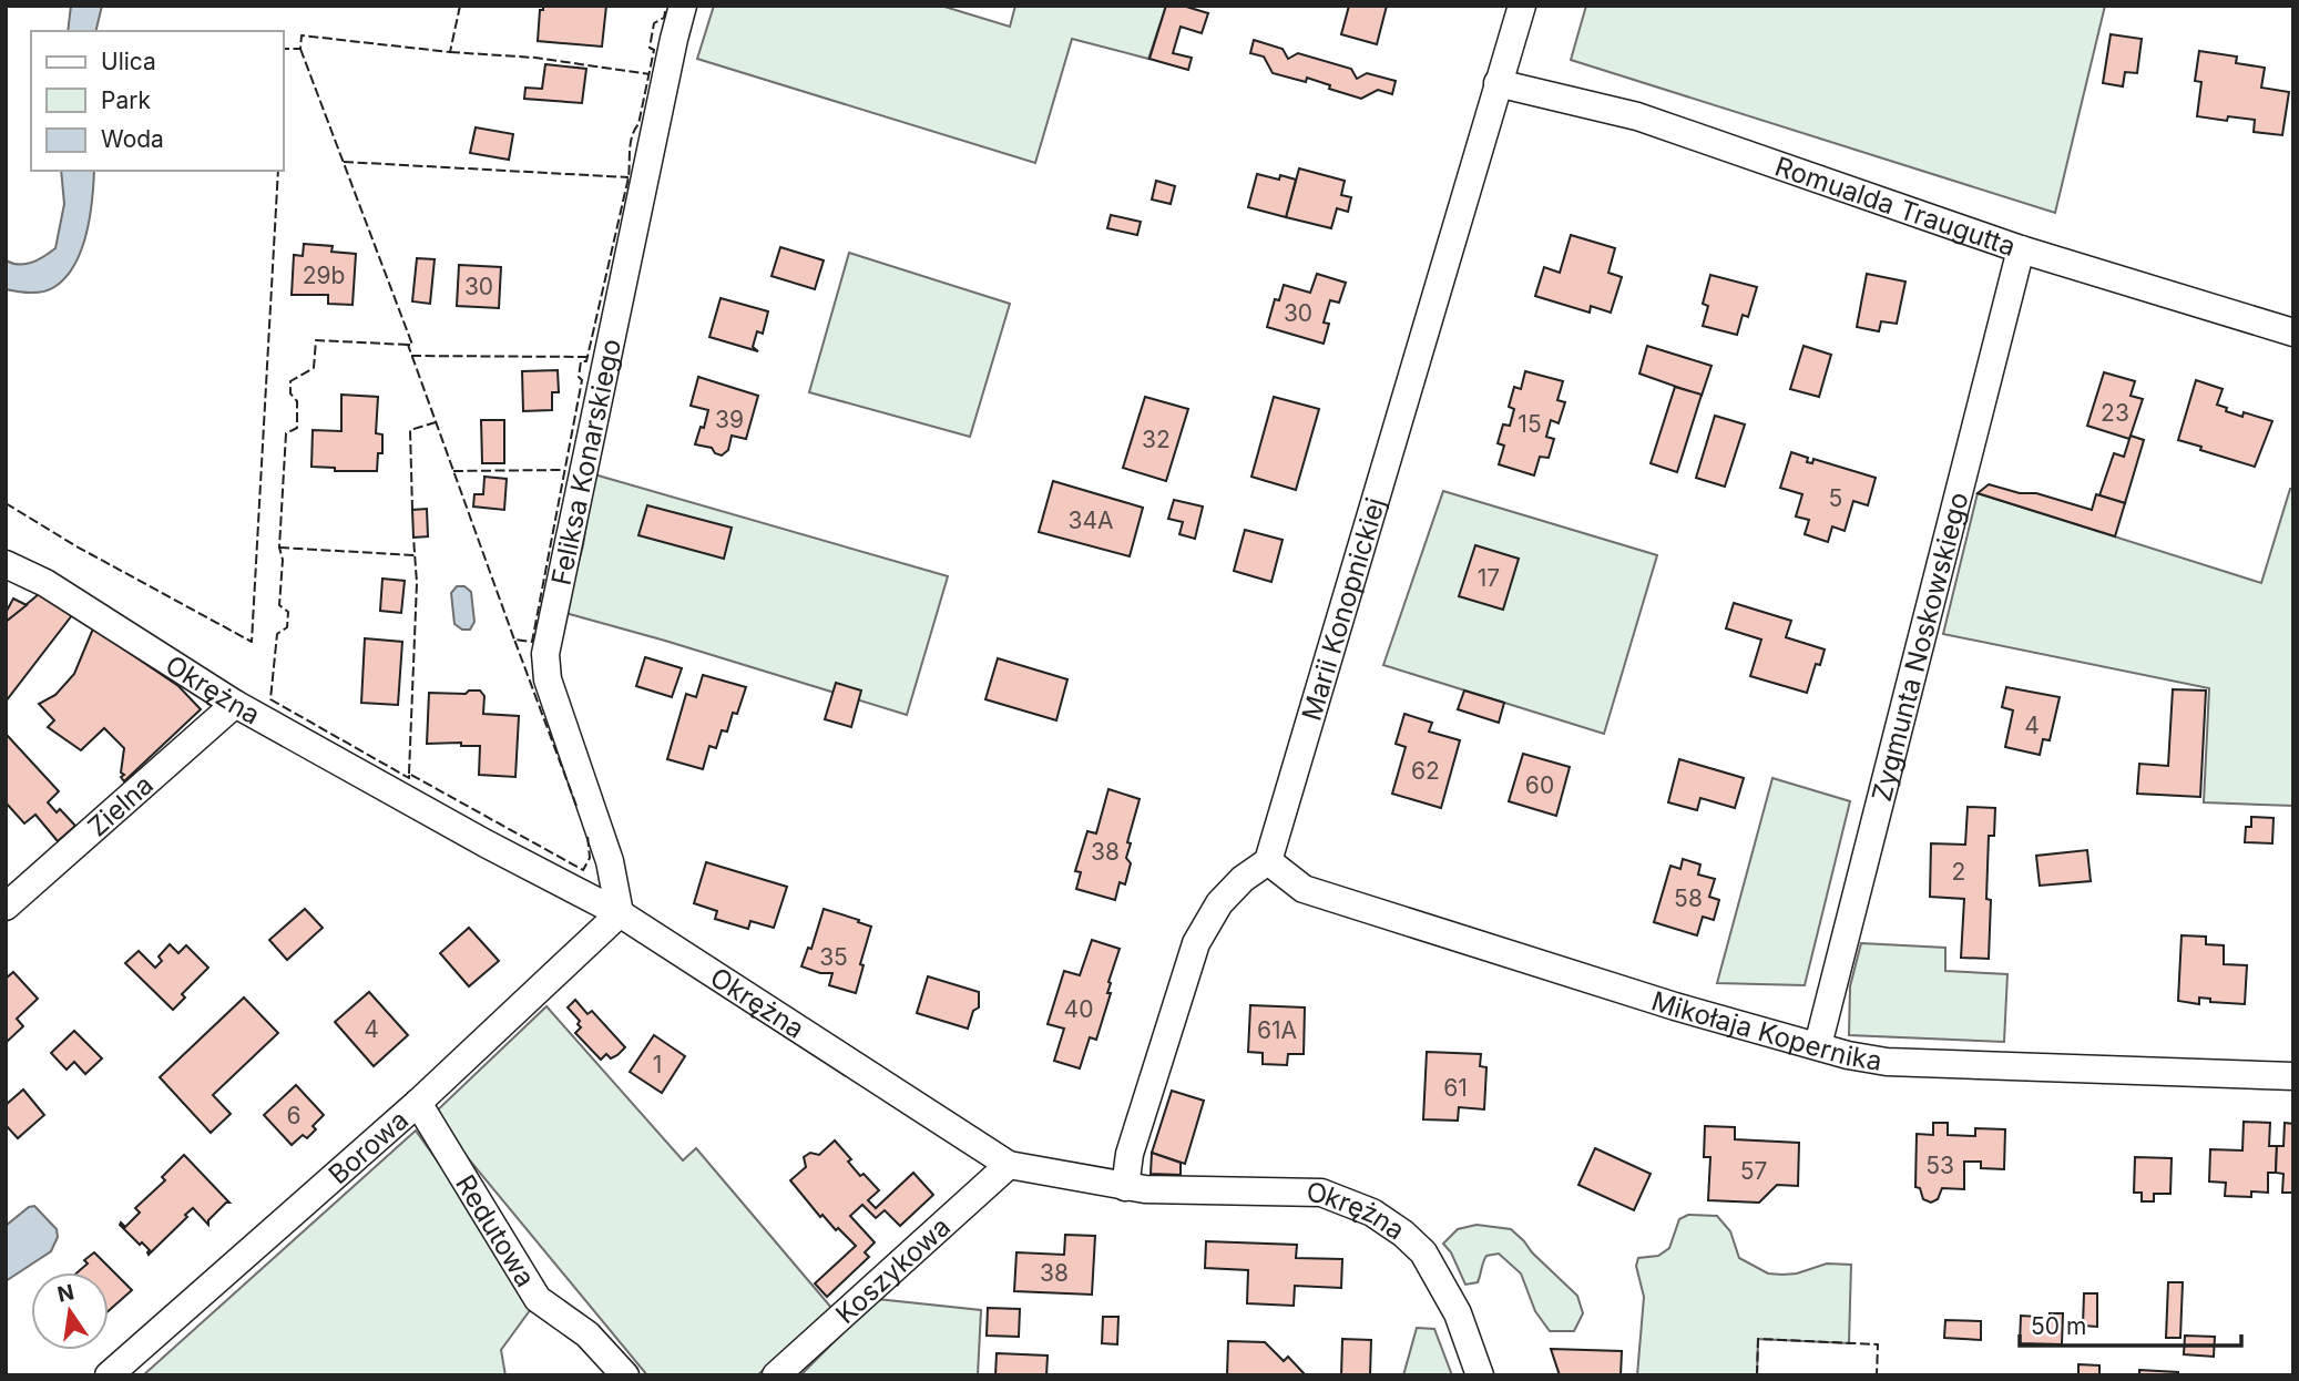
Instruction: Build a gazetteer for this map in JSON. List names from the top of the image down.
{
  "streets": {
    "street": [
      "Romualda Traugutta",
      "Feliksa Konarskiego",
      "Marii Konopnickiej",
      "Zygmunta Noskowskiego",
      "Okrężna",
      "Zielna",
      "Mikołaja Kopernika",
      "Borowa",
      "Redutowa",
      "Koszykowa"
    ]
  },
  "crossings": [
    ["Romualda Traugutta", "Marii Konopnickiej"],
    ["Romualda Traugutta", "Zygmunta Noskowskiego"],
    ["Feliksa Konarskiego", "Okrężna"],
    ["Feliksa Konarskiego", "Borowa"],
    ["Marii Konopnickiej", "Mikołaja Kopernika"],
    ["Zygmunta Noskowskiego", "Mikołaja Kopernika"],
    ["Okrężna", "Zielna"],
    ["Okrężna", "Borowa"],
    ["Okrężna", "Koszykowa"],
    ["Borowa", "Redutowa"]
  ],
  "house_numbers": [
    "29b",
    "30",
    "30",
    "23",
    "39",
    "15",
    "32",
    "5",
    "34A",
    "17",
    "4",
    "62",
    "60",
    "38",
    "2",
    "58",
    "35",
    "40",
    "4",
    "61A",
    "1",
    "61",
    "6",
    "53",
    "57",
    "38"
  ],
  "legend": ["Ulica", "Park", "Woda"],
  "scale_bar": "50 m",
  "north": "top"
}
